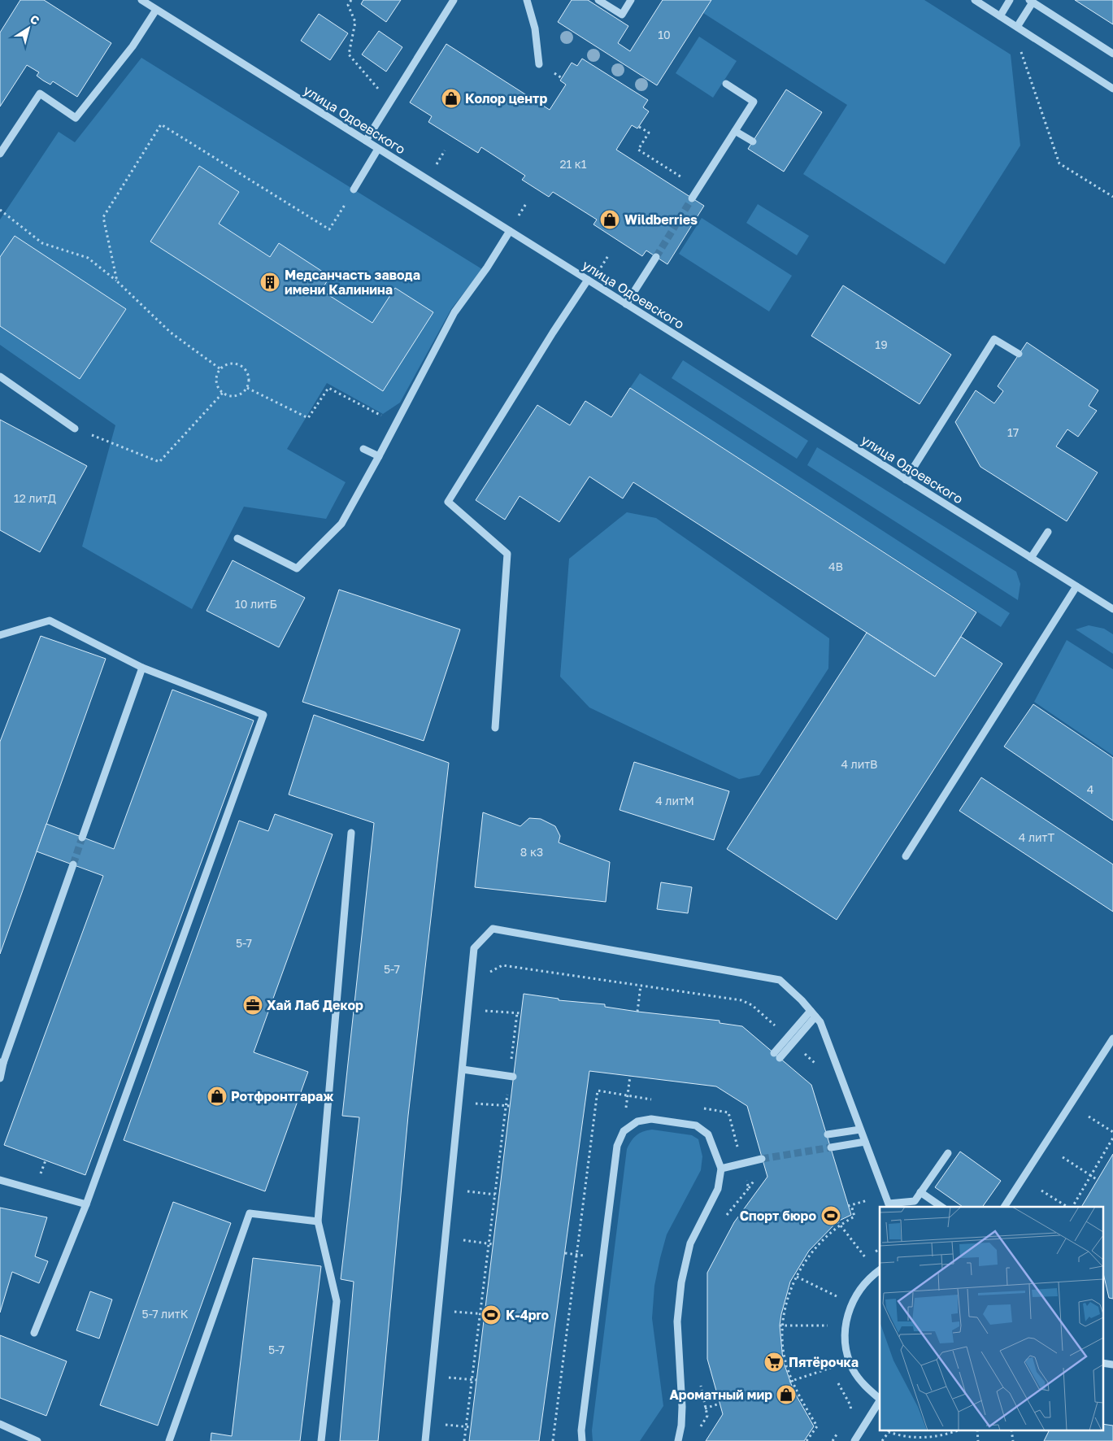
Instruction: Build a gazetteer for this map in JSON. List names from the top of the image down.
{
  "streets": {
    "street": ["улица Одоевского"]
  },
  "places": {
    "shop": [
      "Колор центр",
      "Wildberries",
      "Ротфронтгараж",
      "Ароматный мир"
    ],
    "building": ["Медсанчасть завода имени Калинина"],
    "office": ["Хай Лаб Декор"],
    "sports": ["Спорт бюро", "K-4pro"],
    "supermarket": ["Пятёрочка"]
  },
  "house_numbers": [
    "10",
    "21 к1",
    "19",
    "17",
    "12 литД",
    "4В",
    "10 литБ",
    "4 литВ",
    "4",
    "4 литМ",
    "4 литТ",
    "8 к3",
    "5-7",
    "5-7",
    "5-7 литК",
    "5-7"
  ],
  "north": "top right"
}
